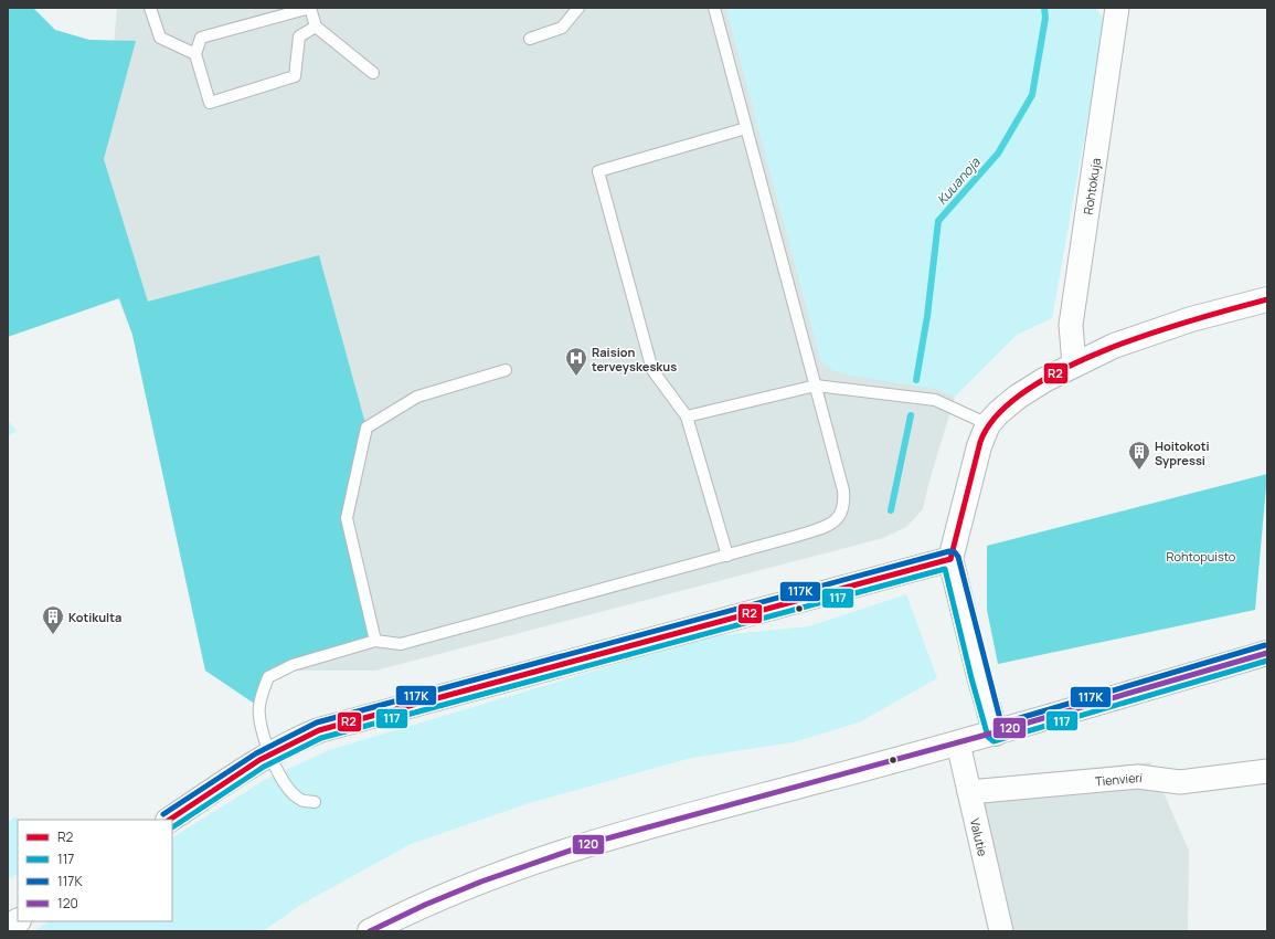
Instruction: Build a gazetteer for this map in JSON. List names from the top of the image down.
{
  "streets": {
    "street": ["Rohtokuja", "Tienvieri", "Valutie"]
  },
  "crossings": [
    ["Tienvieri", "Valutie"]
  ],
  "water": ["Kuuanoja"],
  "parks": ["Rohtopuisto"],
  "places": {
    "hospital": ["Raision terveyskeskus"],
    "building": ["Hoitokoti Sypressi", "Kotikulta"]
  },
  "lines": [
    "transit line R2",
    "transit line 117K",
    "transit line 117",
    "transit line 120"
  ],
  "legend": [
    "R2",
    "117",
    "117K",
    "120"
  ]
}
